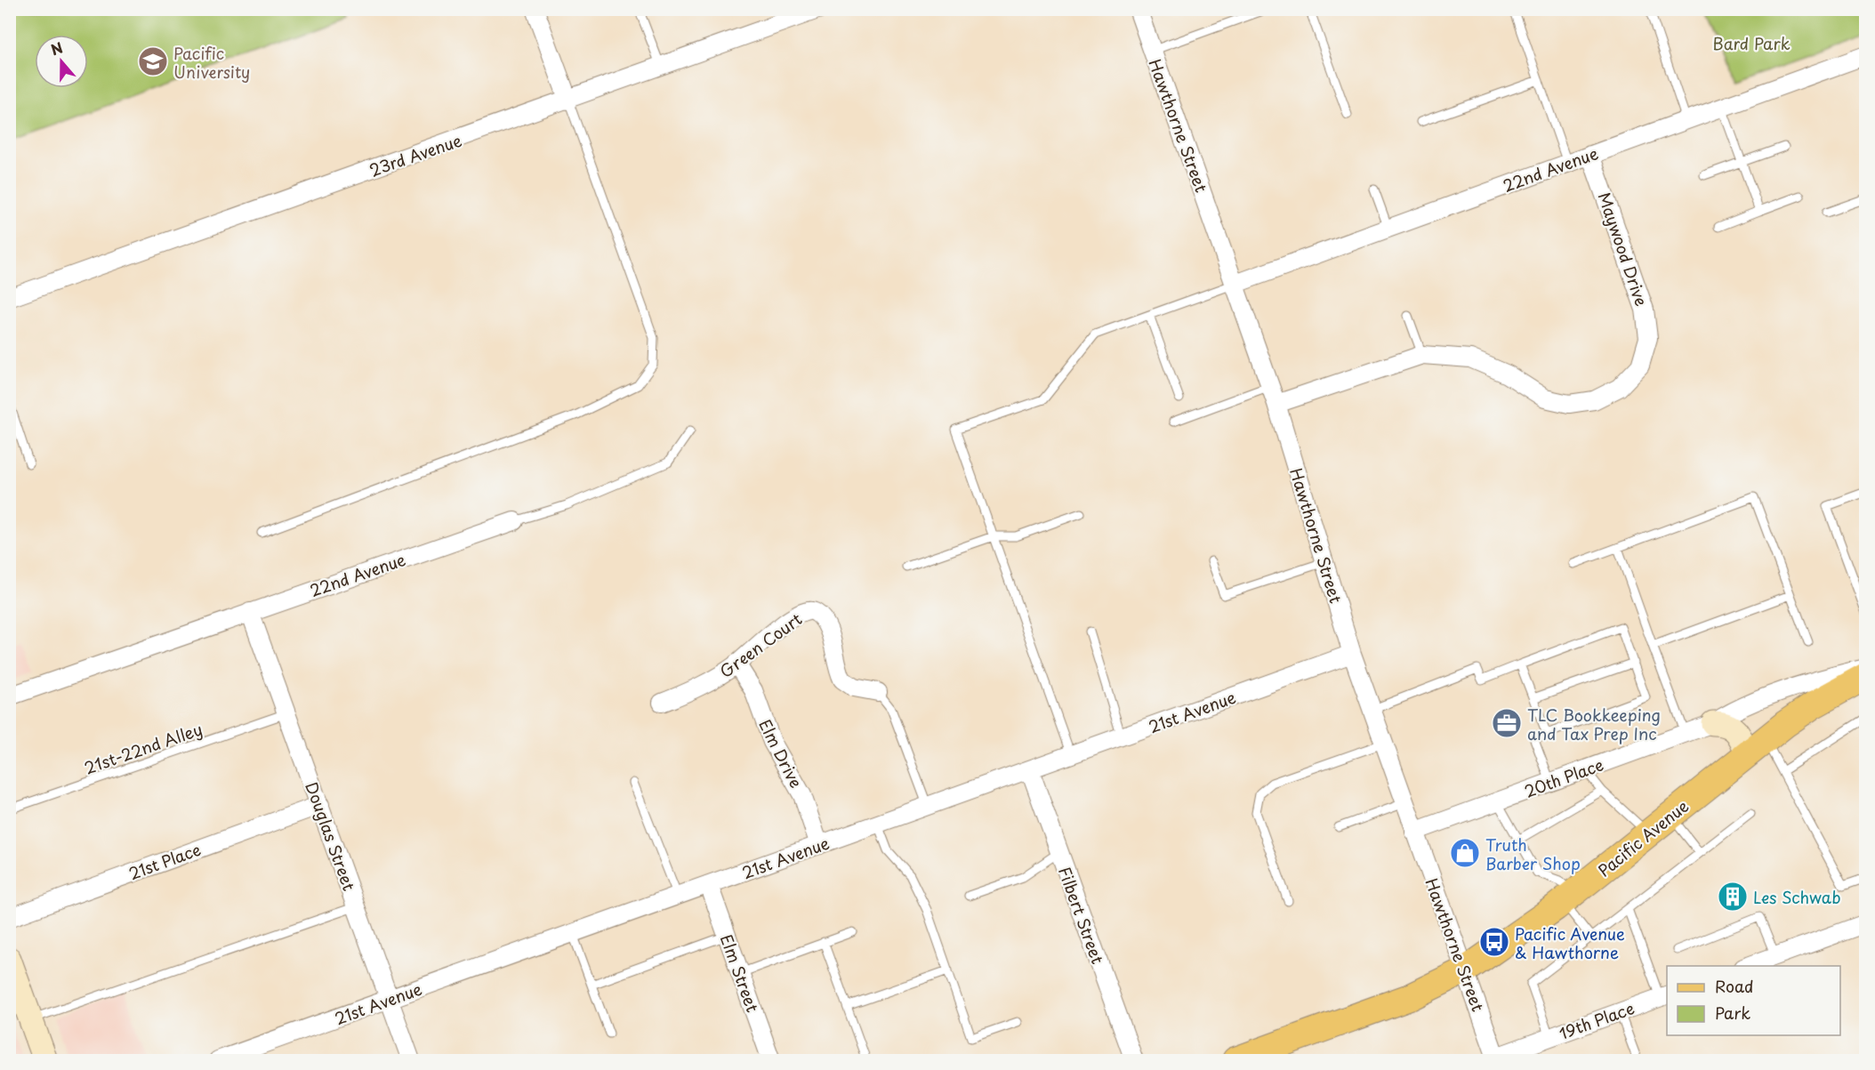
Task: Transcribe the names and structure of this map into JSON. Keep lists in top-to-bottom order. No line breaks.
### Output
{"streets":{"main road":["Pacific Avenue"],"street":["Hawthorne Street","23rd Avenue","22nd Avenue","Maywood Drive","Green Court","21st Avenue","Elm Drive","20th Place","Douglas Street","21st Place","Filbert Street","Elm Street","19th Place"],"lane":["21st-22nd Alley"]},"crossings":[["Hawthorne Street","22nd Avenue"],["Hawthorne Street","Maywood Drive"],["Hawthorne Street","21st Avenue"],["Hawthorne Street","20th Place"],["Hawthorne Street","Pacific Avenue"],["Hawthorne Street","19th Place"],["22nd Avenue","Maywood Drive"],["22nd Avenue","Douglas Street"],["Green Court","Elm Drive"],["21st Avenue","Elm Drive"],["21st Avenue","Douglas Street"],["21st Avenue","Filbert Street"],["21st Avenue","Elm Street"],["21st-22nd Alley","Douglas Street"],["Douglas Street","21st Place"]],"parks":["Bard Park"],"places":{"school or university":["Pacific University"],"office":["TLC Bookkeeping and Tax Prep Inc"],"shop":["Truth Barber Shop"],"building":["Les Schwab"],"bus stop":["Pacific Avenue & Hawthorne"]},"legend":["Road","Park"],"north":"top"}
